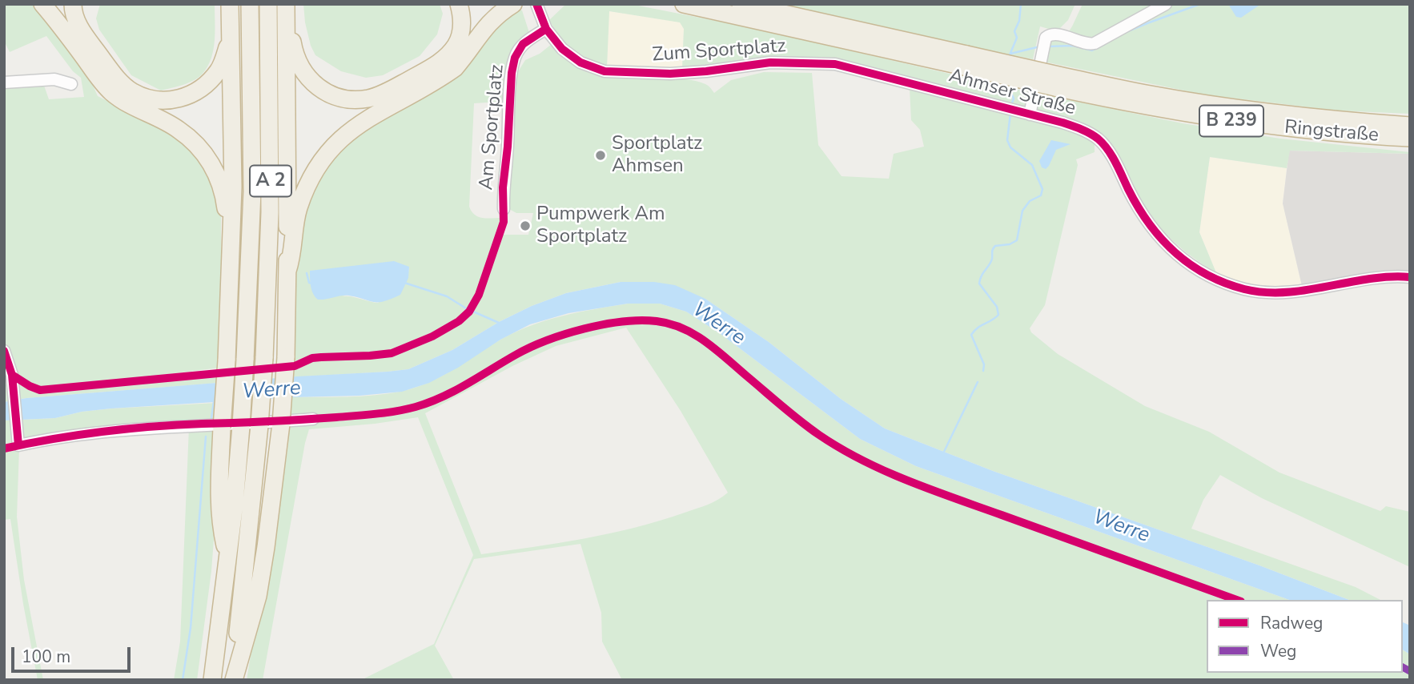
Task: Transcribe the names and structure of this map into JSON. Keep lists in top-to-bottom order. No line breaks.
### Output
{"streets":{"highway":["B 239","Ringstraße","A 2"],"street":["Zum Sportplatz","Ahmser Straße","Am Sportplatz"]},"crossings":[["Zum Sportplatz","Ahmser Straße"],["Zum Sportplatz","Am Sportplatz"],["B 239","Ringstraße"]],"water":["Werre"],"places":["Sportplatz Ahmsen","Pumpwerk Am Sportplatz"],"legend":["Radweg","Weg"],"scale_bar":"100 m"}
